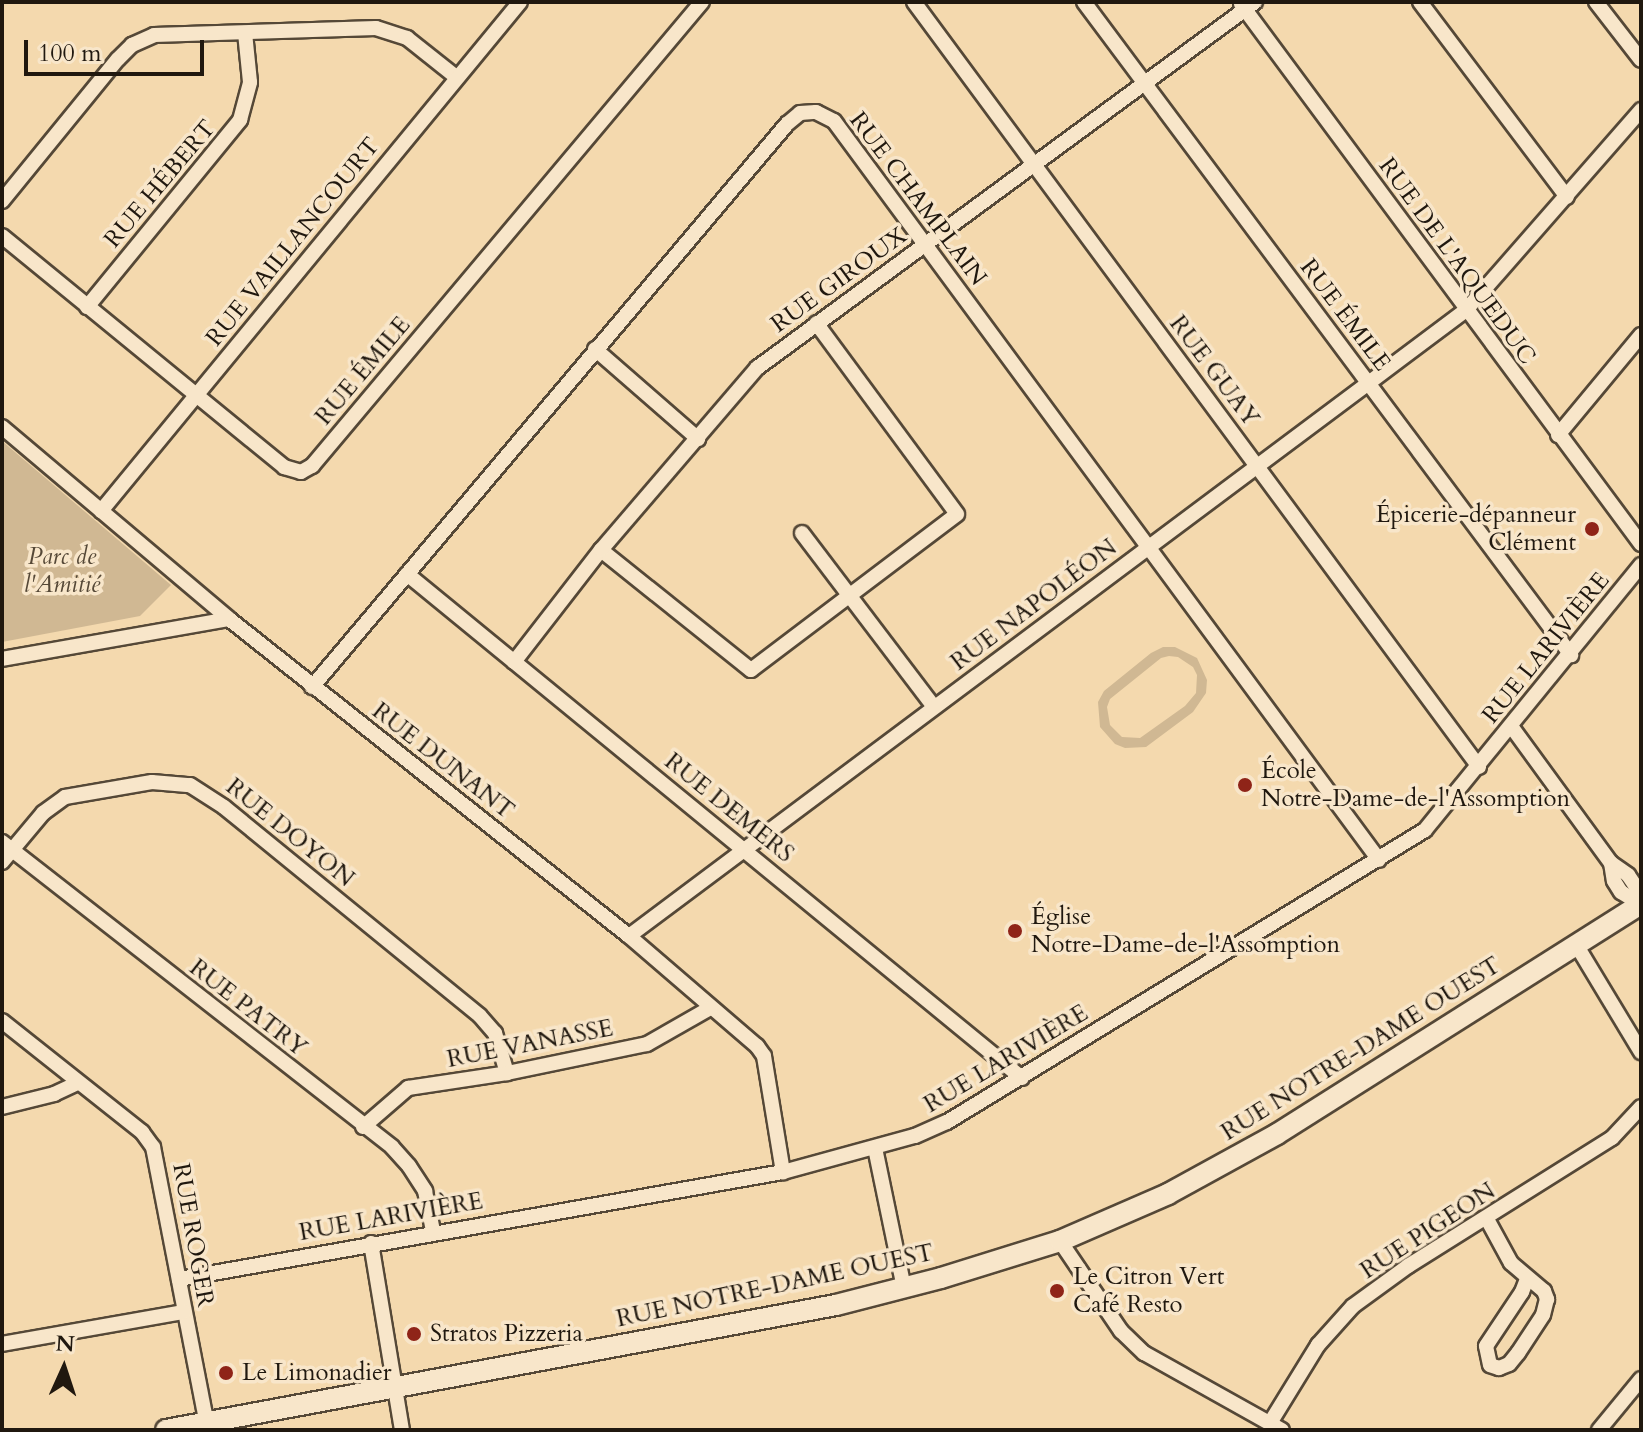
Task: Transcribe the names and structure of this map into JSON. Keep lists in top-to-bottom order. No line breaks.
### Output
{"streets":{"street":["RUE HÉBERT","RUE CHAMPLAIN","RUE VAILLANCOURT","RUE DE L'AQUEDUC","RUE GIROUX","RUE ÉMILE","RUE GUAY","RUE NAPOLÉON","RUE LARIVIÈRE","RUE DUNANT","RUE DEMERS","RUE DOYON","RUE PATRY","RUE VANASSE","RUE NOTRE-DAME OUEST","RUE PIGEON","RUE ROGER"]},"crossings":[["RUE HÉBERT","RUE ÉMILE"],["RUE CHAMPLAIN","RUE GIROUX"],["RUE CHAMPLAIN","RUE NAPOLÉON"],["RUE CHAMPLAIN","RUE LARIVIÈRE"],["RUE CHAMPLAIN","RUE DUNANT"],["RUE CHAMPLAIN","RUE DEMERS"],["RUE VAILLANCOURT","RUE ÉMILE"],["RUE VAILLANCOURT","RUE DUNANT"],["RUE DE L'AQUEDUC","RUE GIROUX"],["RUE DE L'AQUEDUC","RUE NAPOLÉON"],["RUE GIROUX","RUE ÉMILE"],["RUE GIROUX","RUE GUAY"],["RUE GIROUX","RUE DEMERS"],["RUE ÉMILE","RUE NAPOLÉON"],["RUE ÉMILE","RUE LARIVIÈRE"],["RUE GUAY","RUE NAPOLÉON"],["RUE GUAY","RUE LARIVIÈRE"],["RUE NAPOLÉON","RUE DUNANT"],["RUE NAPOLÉON","RUE DEMERS"],["RUE LARIVIÈRE","RUE DUNANT"],["RUE LARIVIÈRE","RUE DEMERS"],["RUE LARIVIÈRE","RUE PATRY"],["RUE LARIVIÈRE","RUE ROGER"],["RUE DUNANT","RUE VANASSE"],["RUE DOYON","RUE PATRY"],["RUE DOYON","RUE VANASSE"],["RUE PATRY","RUE VANASSE"],["RUE NOTRE-DAME OUEST","RUE ROGER"]],"parks":["Parc de l'Amitié"],"places":["Épicerie-dépanneur Clément","École Notre-Dame-de-l'Assomption","Église Notre-Dame-de-l'Assomption","Le Citron Vert Café Resto","Stratos Pizzeria","Le Limonadier"],"scale_bar":"100 m","north":"top"}
